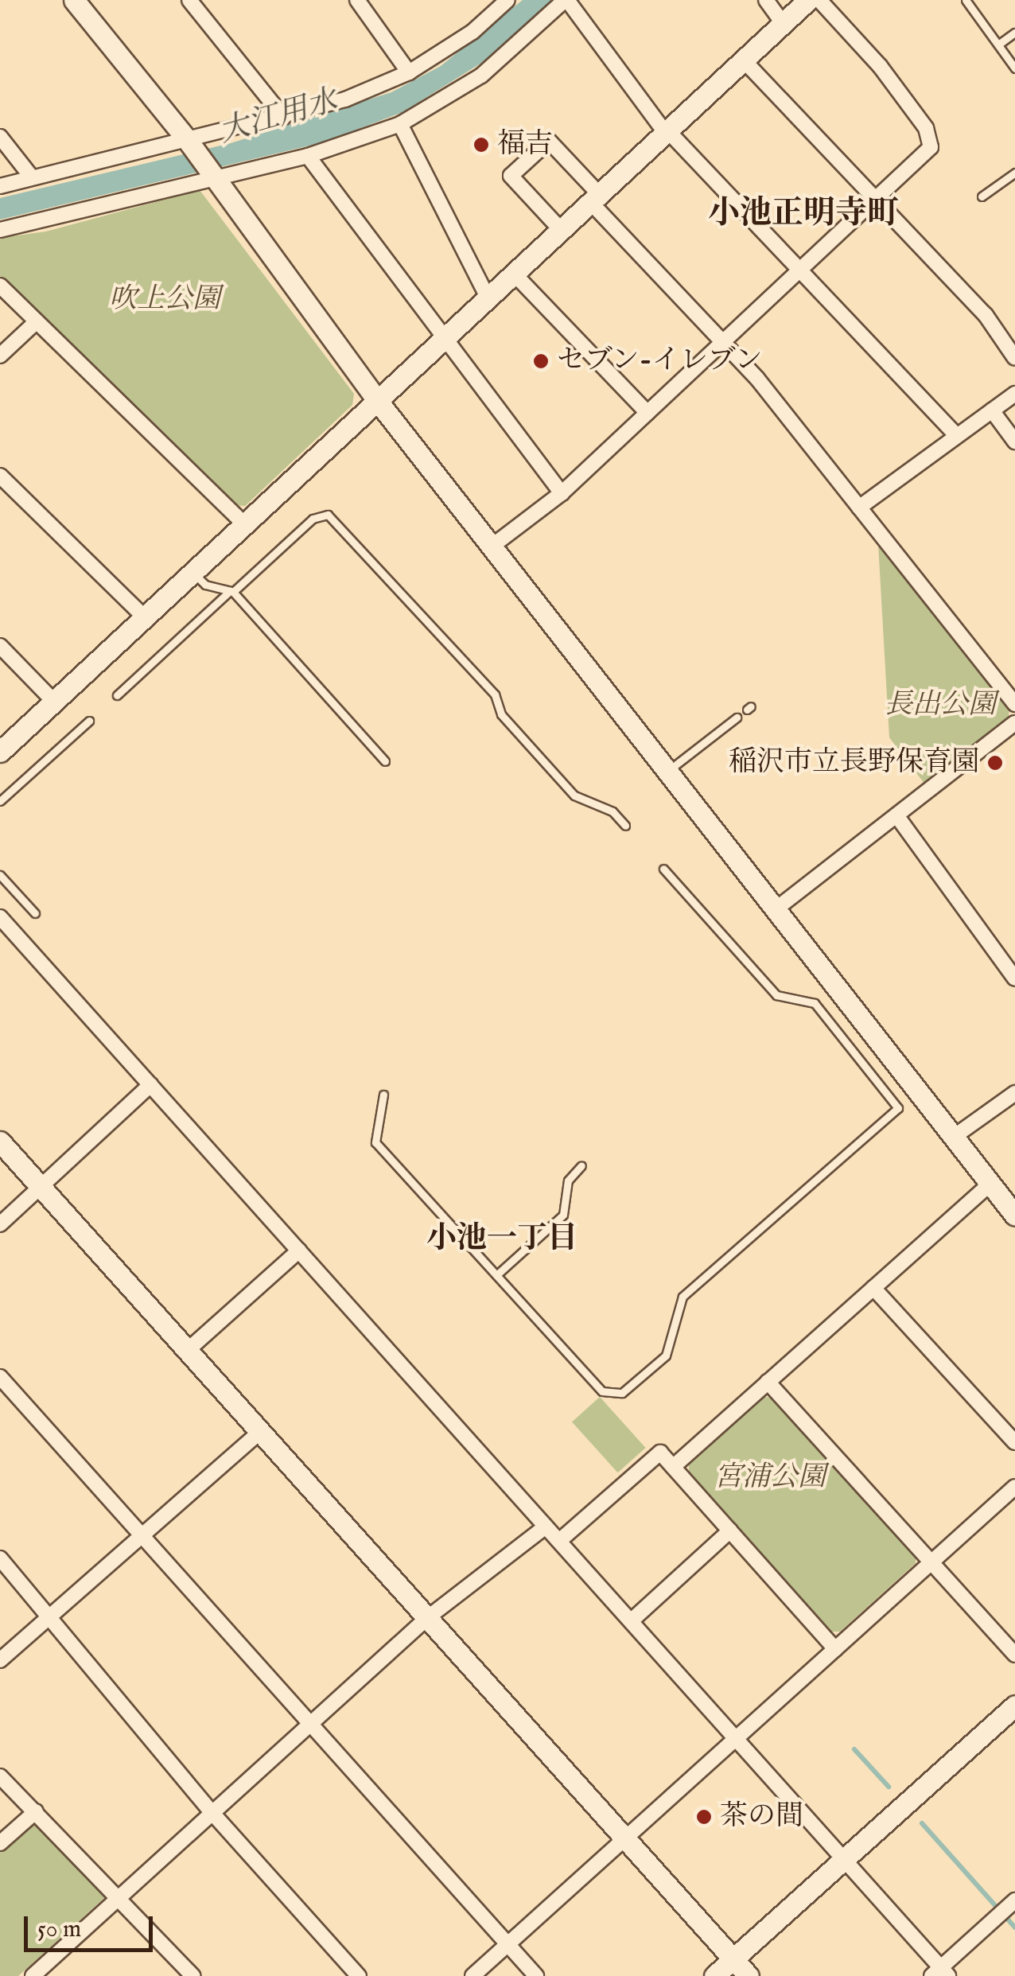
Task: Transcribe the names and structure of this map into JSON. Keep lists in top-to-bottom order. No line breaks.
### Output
{"districts":["小池正明寺町","小池一丁目"],"water":["大江用水"],"parks":["吹上公園","長出公園","宮浦公園"],"places":["福吉","セブン-イレブン","稲沢市立長野保育園","茶の間"],"scale_bar":"50 m"}
